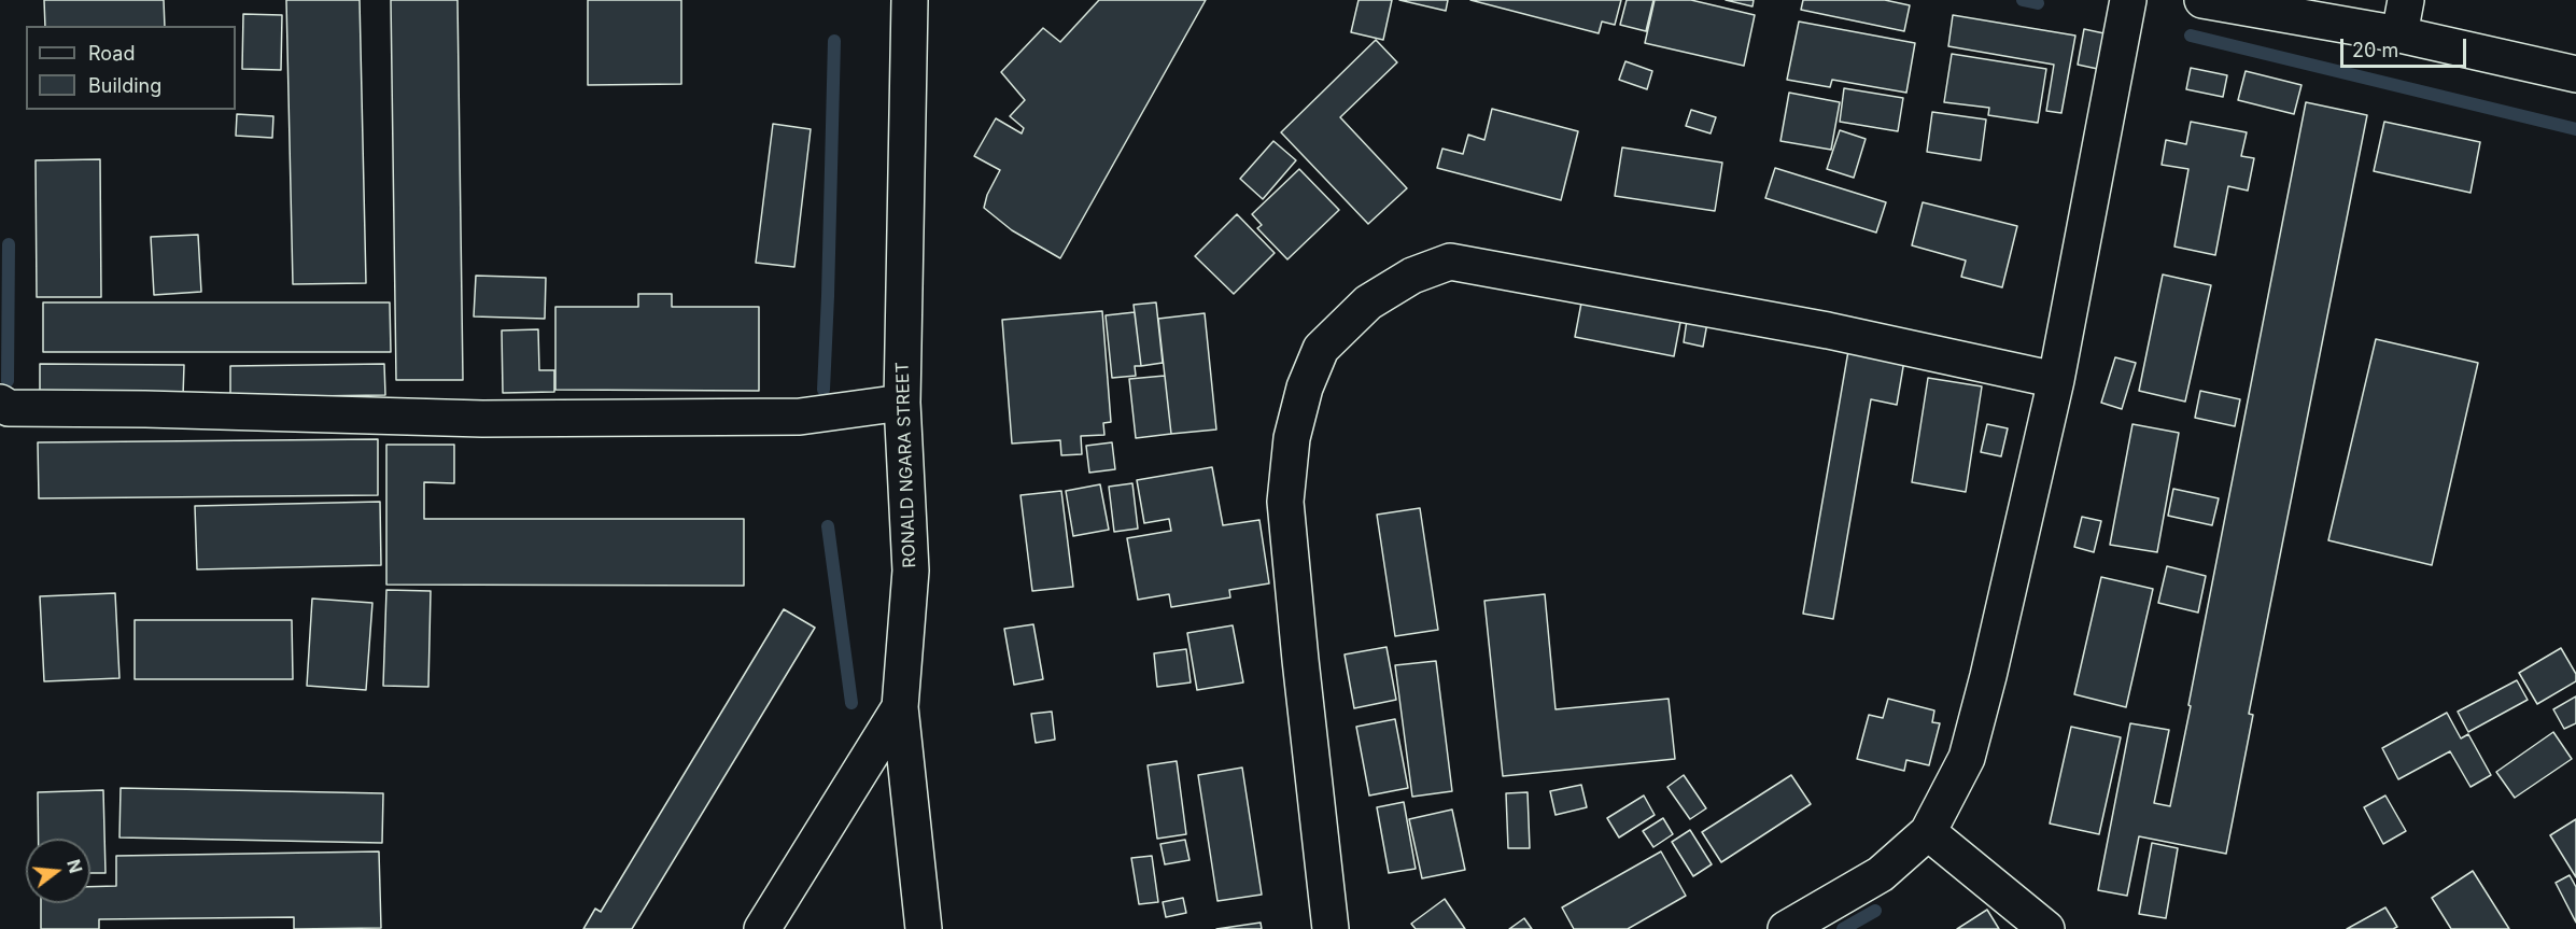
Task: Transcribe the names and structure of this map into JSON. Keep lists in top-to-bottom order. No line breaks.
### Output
{"streets":{"street":["RONALD NGARA STREET"]},"legend":["Road","Building"],"scale_bar":"20 m","north":"right"}
